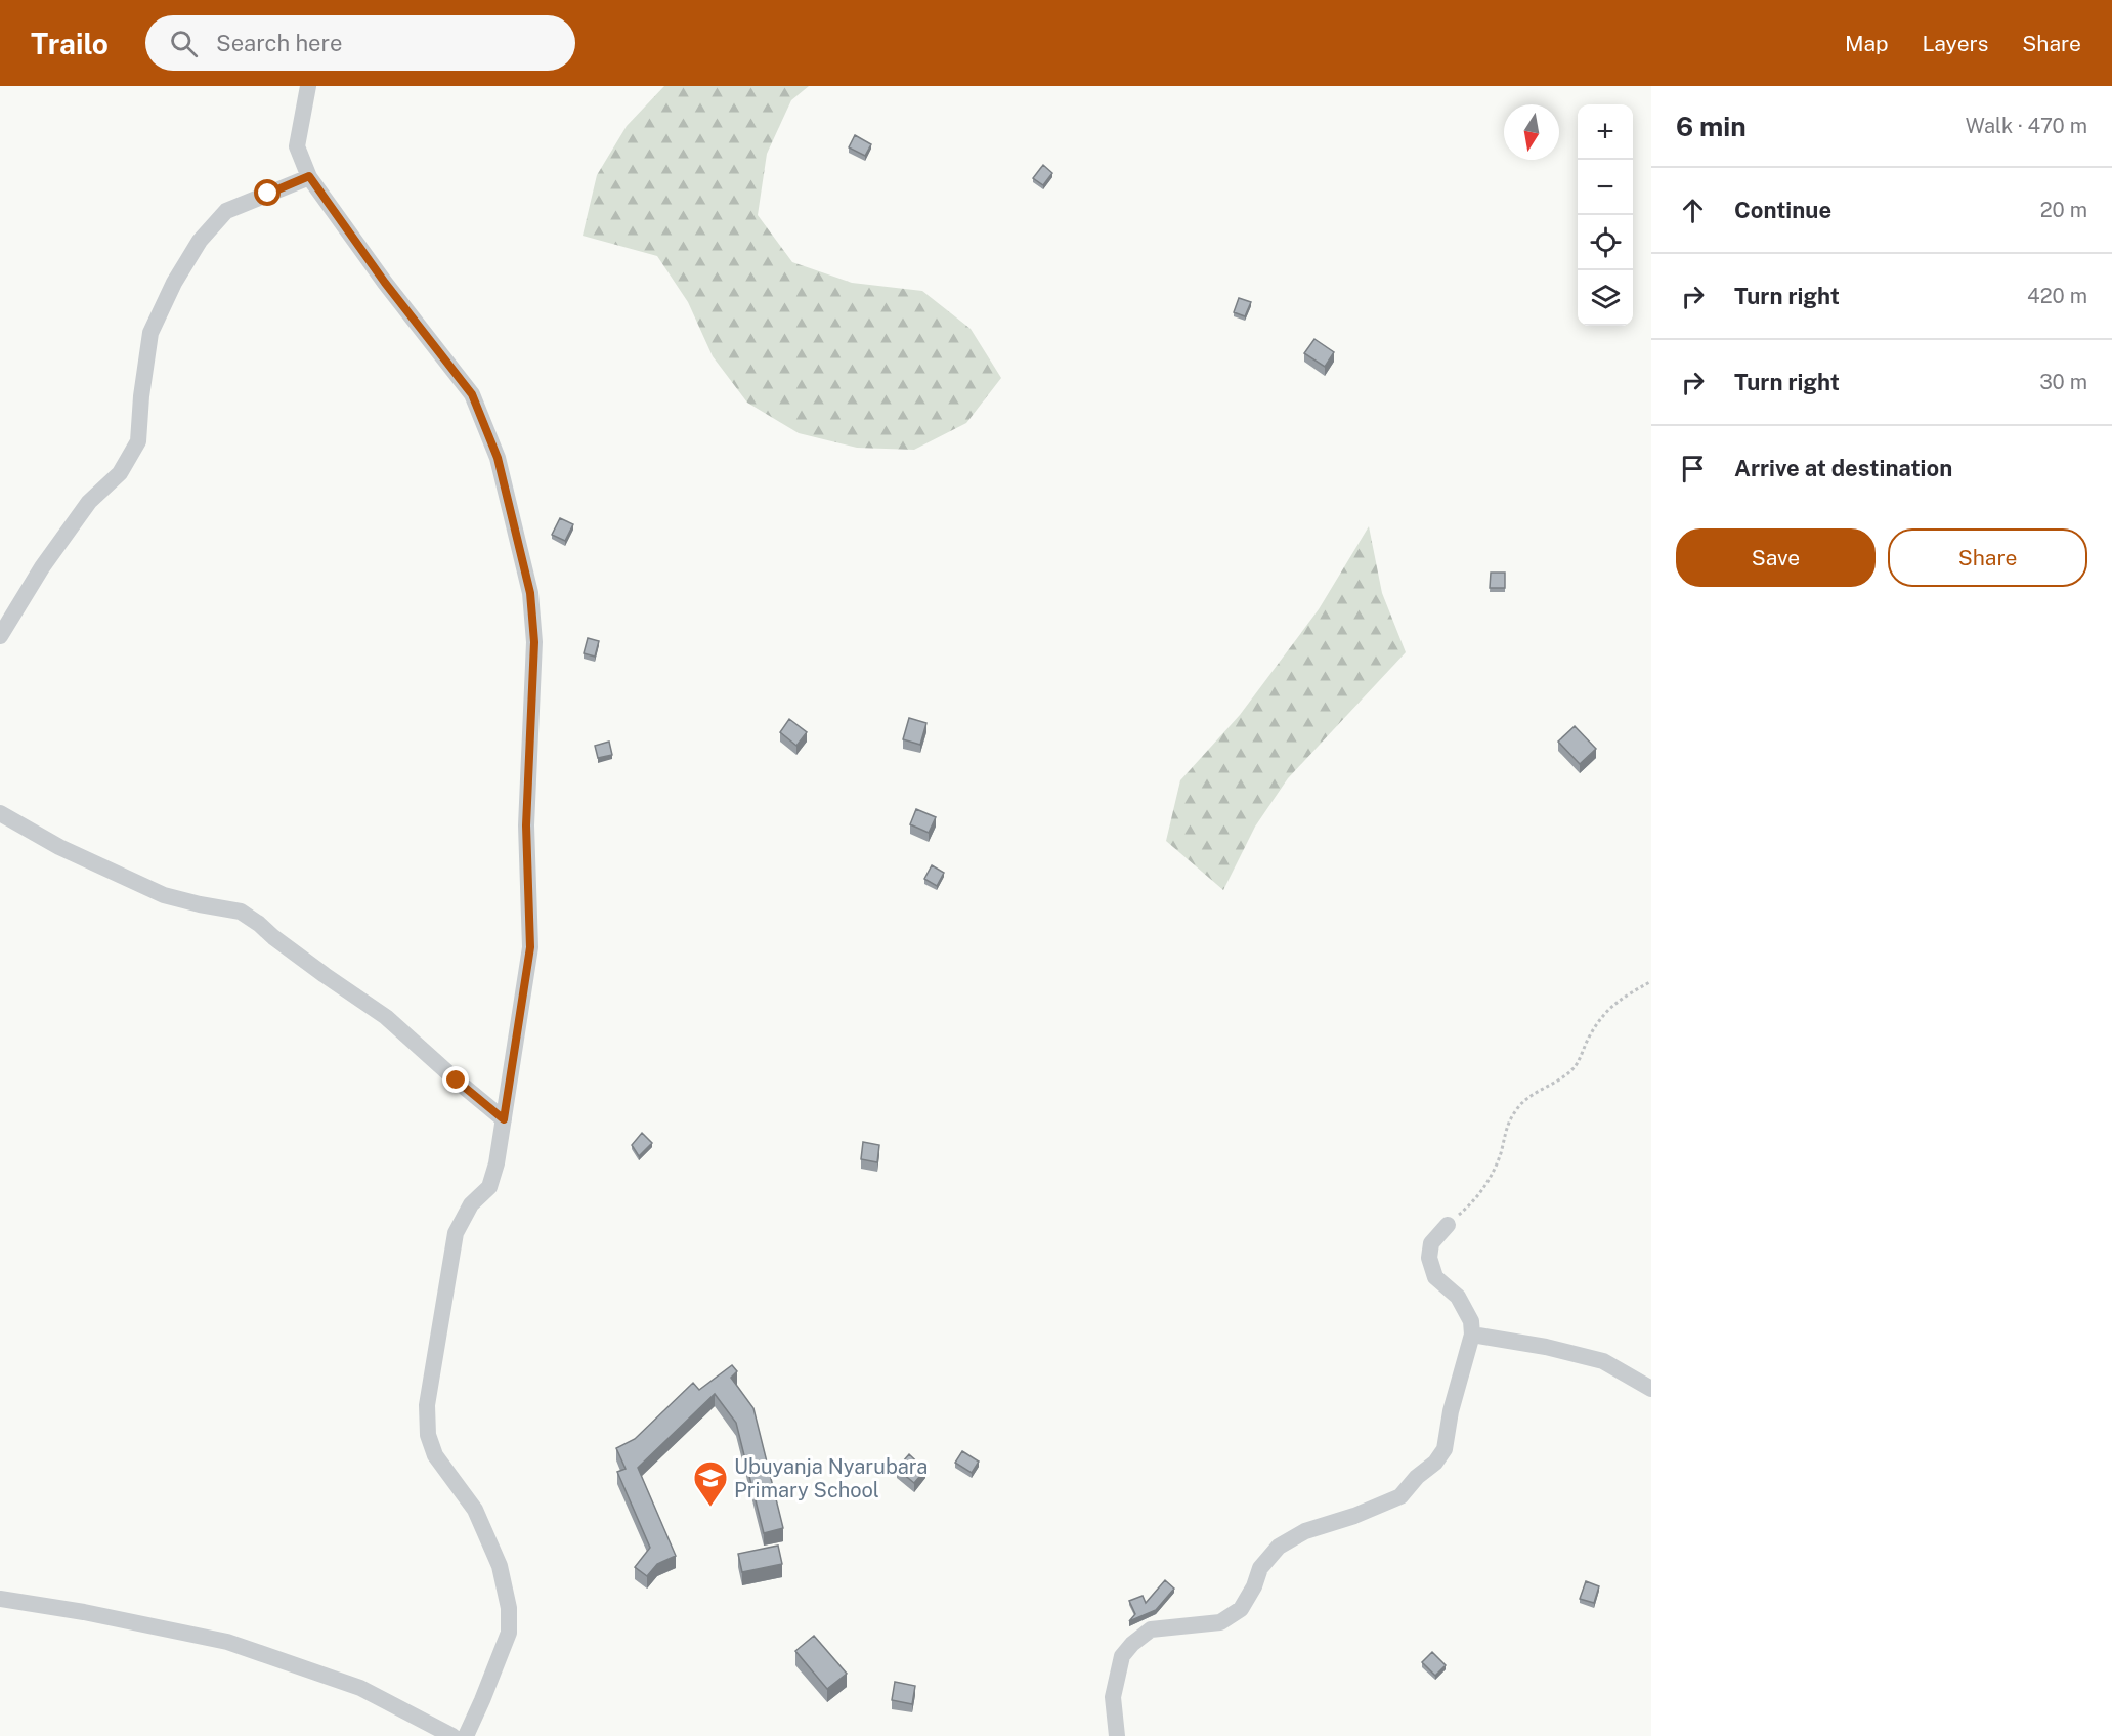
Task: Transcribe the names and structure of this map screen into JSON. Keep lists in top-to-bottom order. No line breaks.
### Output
{"places":{"school or university":["Ubuyanja Nyarubara Primary School"]},"north":"bottom","page":{"header":"Trailo","search":"Search here","nav":["Map","Layers","Share"],"heading":["6 min","Walk · 470 m"],"map_buttons":["+","−"],"list":[["Continue","20 m"],["Turn right","420 m"],["Turn right","30 m"],"Arrive at destination"],"buttons":["Save","Share"]}}
